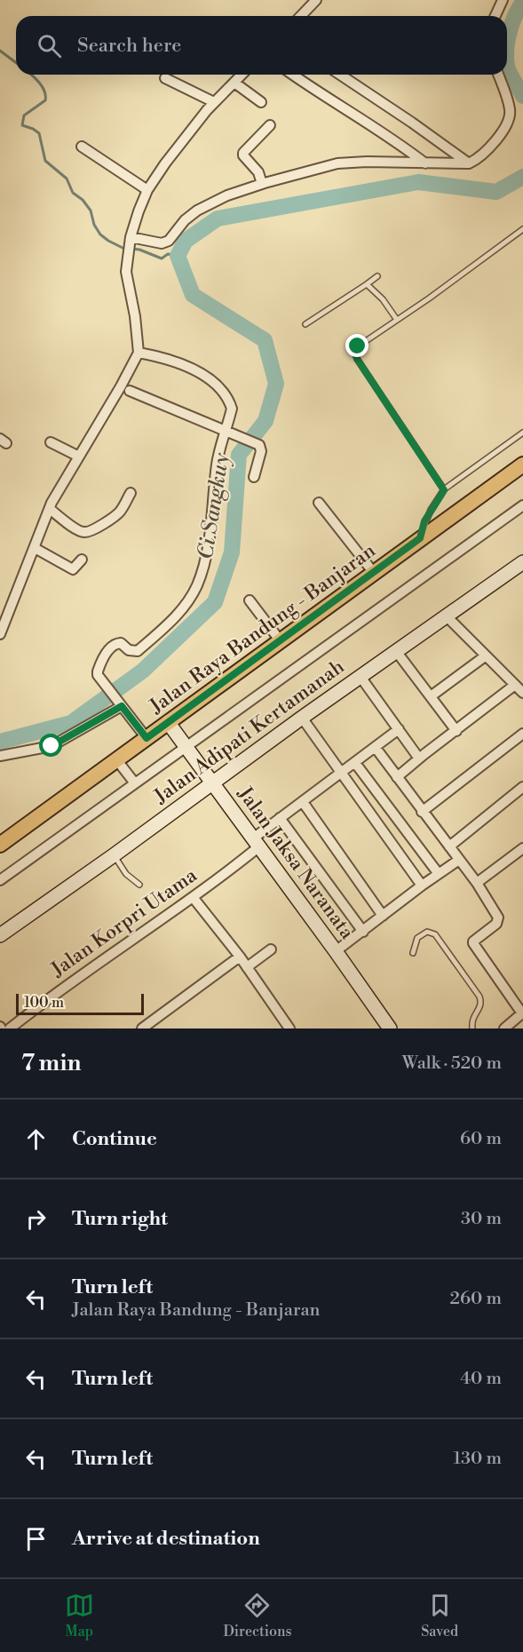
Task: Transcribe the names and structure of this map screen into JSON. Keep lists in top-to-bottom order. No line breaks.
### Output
{"streets":{"main road":["Jalan Raya Bandung - Banjaran","Jalan Adipati Kertamanah","Jalan Jaksa Naranata"],"street":["Jalan Korpri Utama"]},"crossings":[["Jalan Raya Bandung - Banjaran","Jalan Jaksa Naranata"],["Jalan Adipati Kertamanah","Jalan Jaksa Naranata"],["Jalan Jaksa Naranata","Jalan Korpri Utama"]],"water":["Ci Sangkuy"],"scale_bar":"100 m","page":{"search":"Search here","scale":"100 m","heading":["7 min","Walk · 520 m"],"list":[["Continue","60 m"],["Turn right","30 m"],["Turn left","Jalan Raya Bandung - Banjaran","260 m"],["Turn left","40 m"],["Turn left","130 m"],"Arrive at destination"],"nav":["Map","Directions","Saved"]}}
